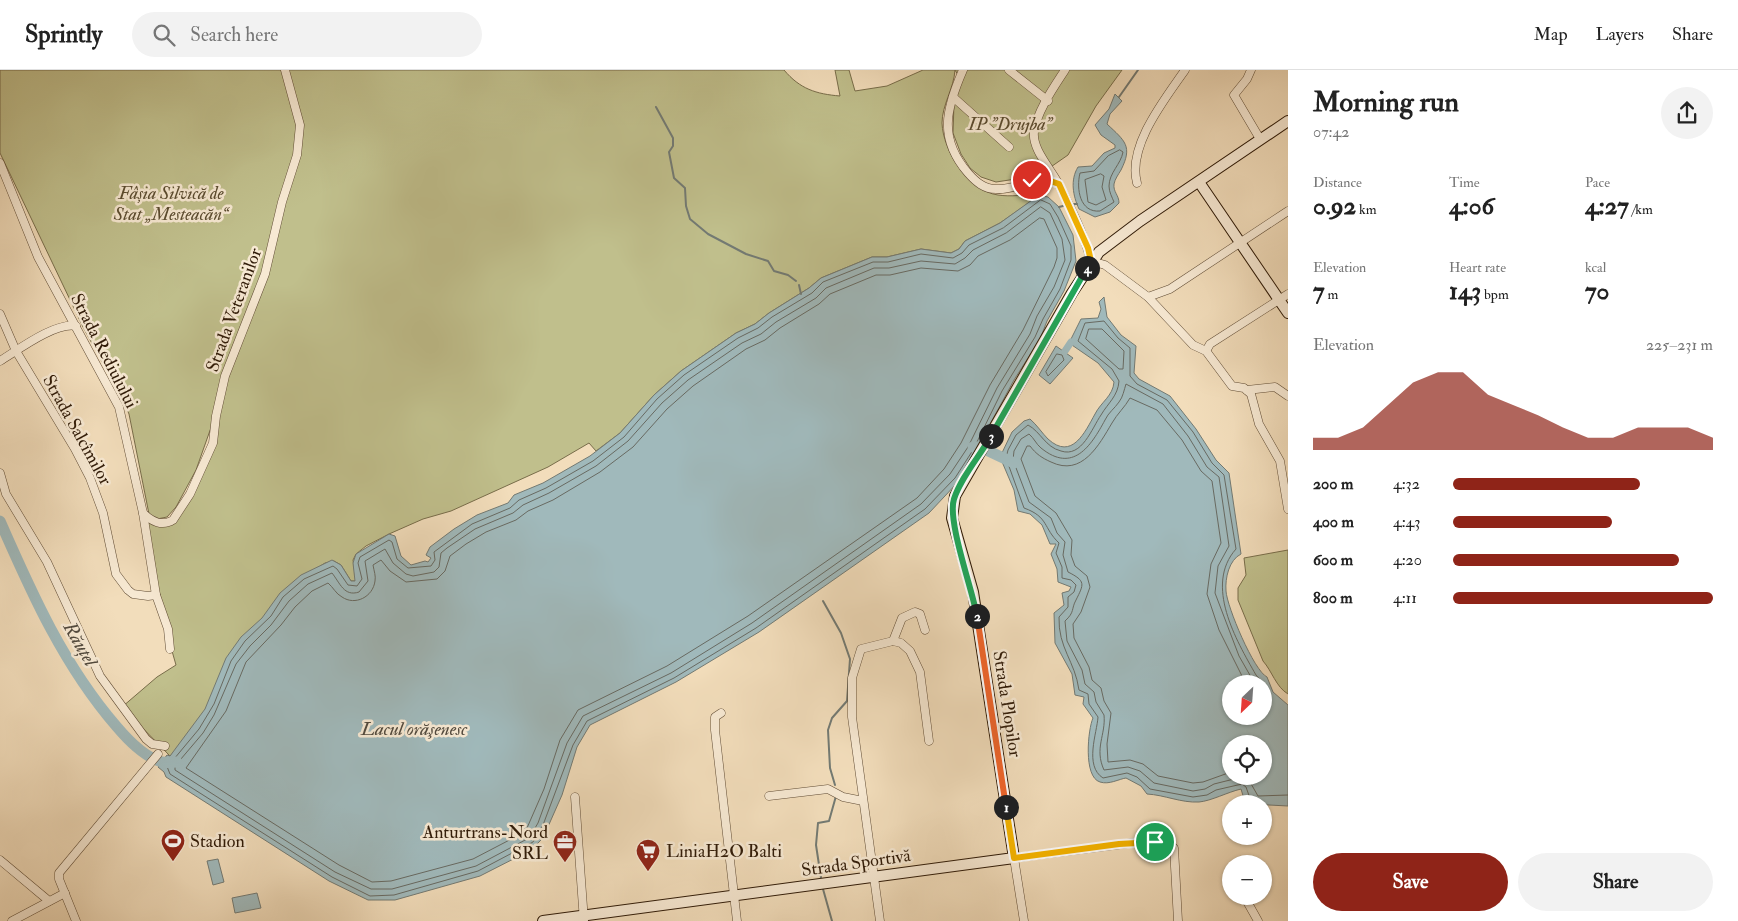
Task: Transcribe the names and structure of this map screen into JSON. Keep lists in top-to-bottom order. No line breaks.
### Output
{"streets":{"street":["Strada Veteranilor","Strada Rediulului","Strada Salcîmilor","Strada Plopilor","Strada Sportivă"]},"crossings":[["Strada Veteranilor","Strada Rediulului"],["Strada Rediulului","Strada Salcîmilor"],["Strada Plopilor","Strada Sportivă"]],"water":["Răuțel","Lacul orăşenesc"],"parks":["IP \"Drujba\"","Fâșia Silvică de Stat „Mesteacăn“"],"places":{"sports":["Stadion"],"office":["Anturtrans-Nord SRL"],"supermarket":["LiniaH2O Balti"]},"north":"bottom left","page":{"header":"Sprintly","search":"Search here","nav":["Map","Layers","Share"],"heading":["Morning run","07:42"],"stats":[["Distance","0.92 km"],["Time","4:06"],["Pace","4:27 /km"],["Elevation","7 m"],["Heart rate","143 bpm"],["kcal","70"]],"pins":["4","3","2","1"],"chart":["Elevation","225–231 m"],"list":[{"name":"200 m","note":"4:32"},{"name":"400 m","note":"4:43"},{"name":"600 m","note":"4:20"},{"name":"800 m","note":"4:11"}],"map_buttons":["+","−"],"buttons":["Save","Share"]}}
